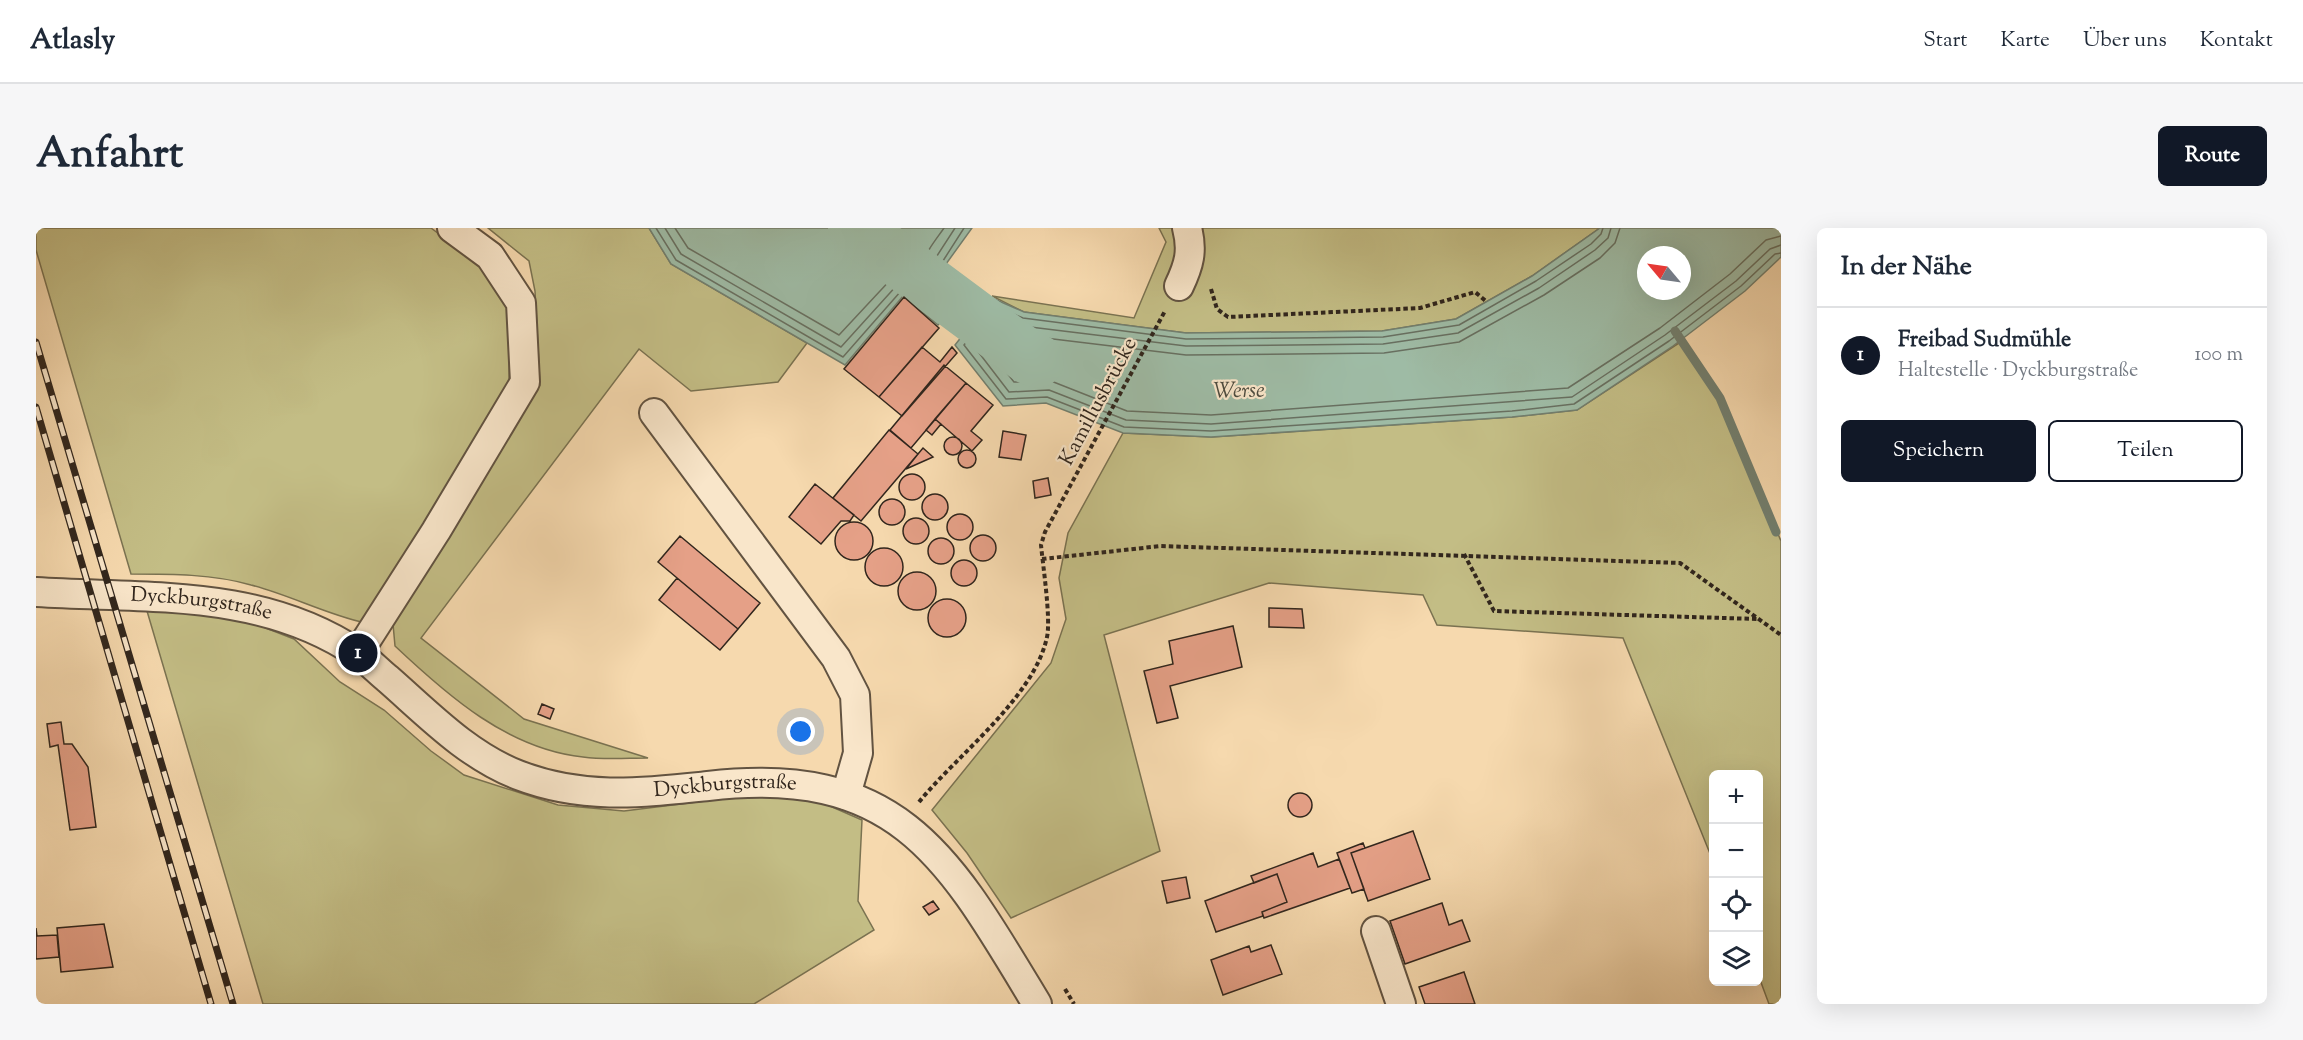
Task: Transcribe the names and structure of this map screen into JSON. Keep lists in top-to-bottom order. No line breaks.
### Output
{"streets":{"street":["Dyckburgstraße"],"path":["Kamillusbrücke"]},"water":["Werse"],"north":"top left","page":{"header":"Atlasly","nav":["Start","Karte","Über uns","Kontakt"],"title":"Anfahrt","buttons":["Route",["Speichern","Teilen"]],"heading":"In der Nähe","list":[{"mark":"1","name":"Freibad Sudmühle","note":"Haltestelle · Dyckburgstraße","value":"100 m"}],"pins":"1","map_buttons":["+","−"]}}
